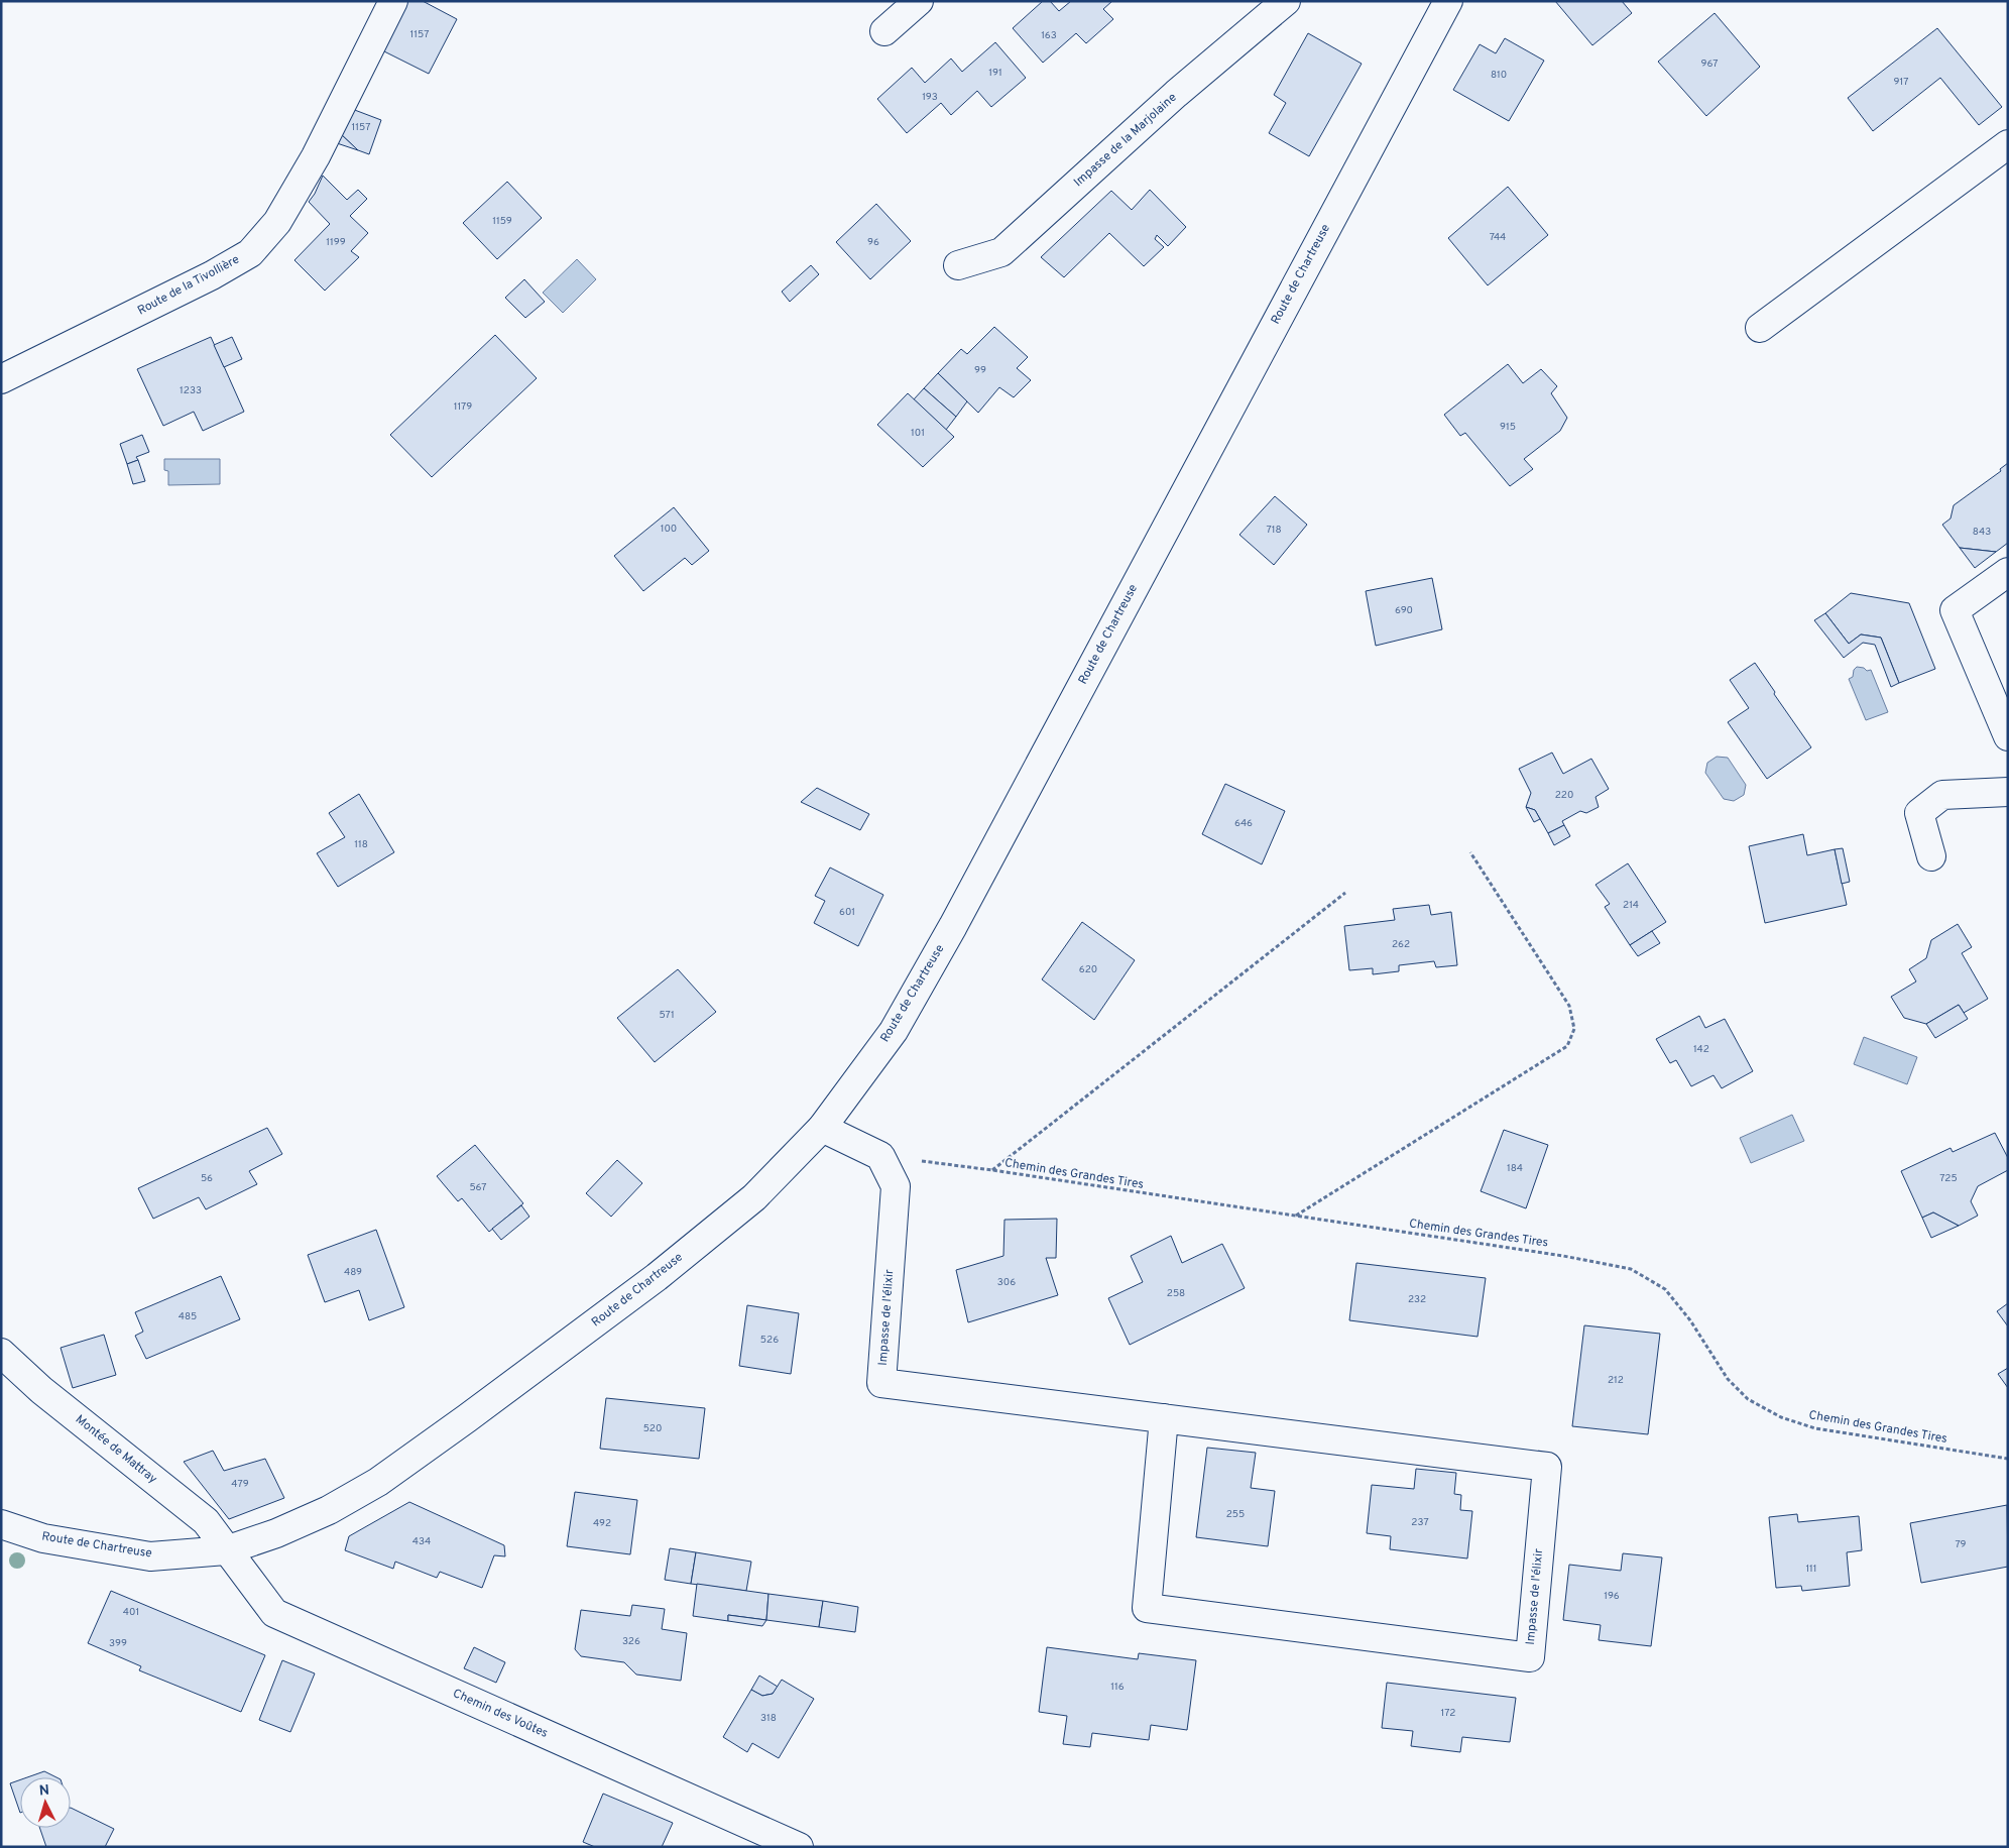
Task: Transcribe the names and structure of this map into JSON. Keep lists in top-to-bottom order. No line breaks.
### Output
{"streets":{"street":["Impasse de la Marjolaine","Route de Chartreuse","Route de la Tivollière","Impasse de l'élixir","Montée de Mattray","Chemin des Voûtes"],"path":["Chemin des Grandes Tires"]},"crossings":[["Route de Chartreuse","Montée de Mattray"],["Route de Chartreuse","Chemin des Voûtes"],["Chemin des Grandes Tires","Impasse de l'élixir"],["Montée de Mattray","Chemin des Voûtes"]],"house_numbers":["1157","163","967","191","810","917","193","1157","1159","744","1199","96","99","1233","1179","915","101","100","718","843","690","220","646","118","214","601","262","620","571","142","184","56","725","567","489","306","258","232","485","526","212","520","479","255","237","492","434","79","111","196","401","326","399","116","172","318"],"north":"top"}
